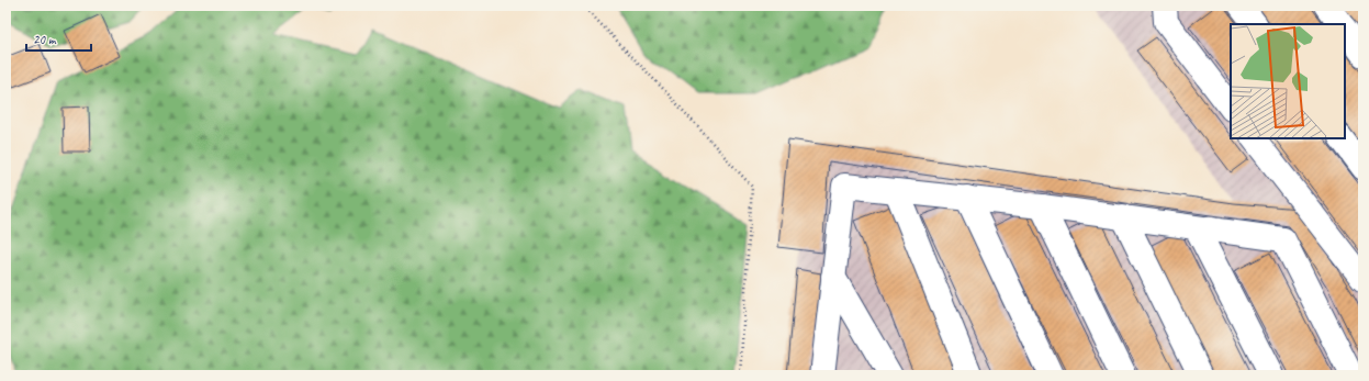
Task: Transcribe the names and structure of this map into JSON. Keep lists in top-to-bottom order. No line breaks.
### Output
{"scale_bar":"20 m"}
